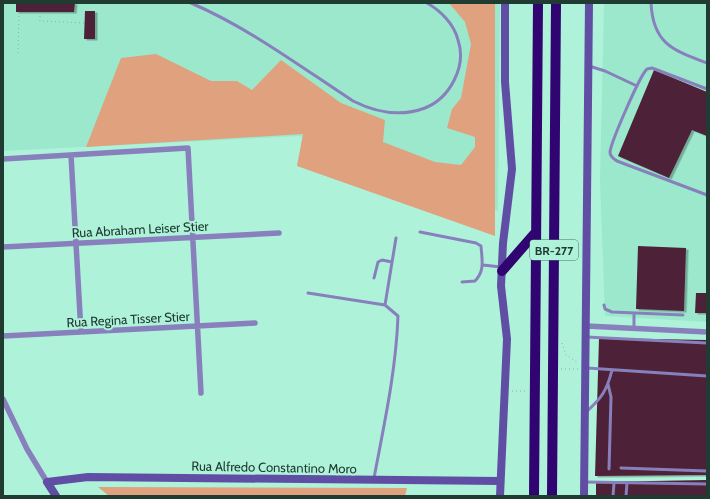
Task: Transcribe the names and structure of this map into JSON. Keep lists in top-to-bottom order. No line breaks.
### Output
{"streets":{"highway":["BR-277"],"street":["Rua Abraham Leiser Stier","Rua Regina Tisser Stier","Rua Alfredo Constantino Moro"]}}
